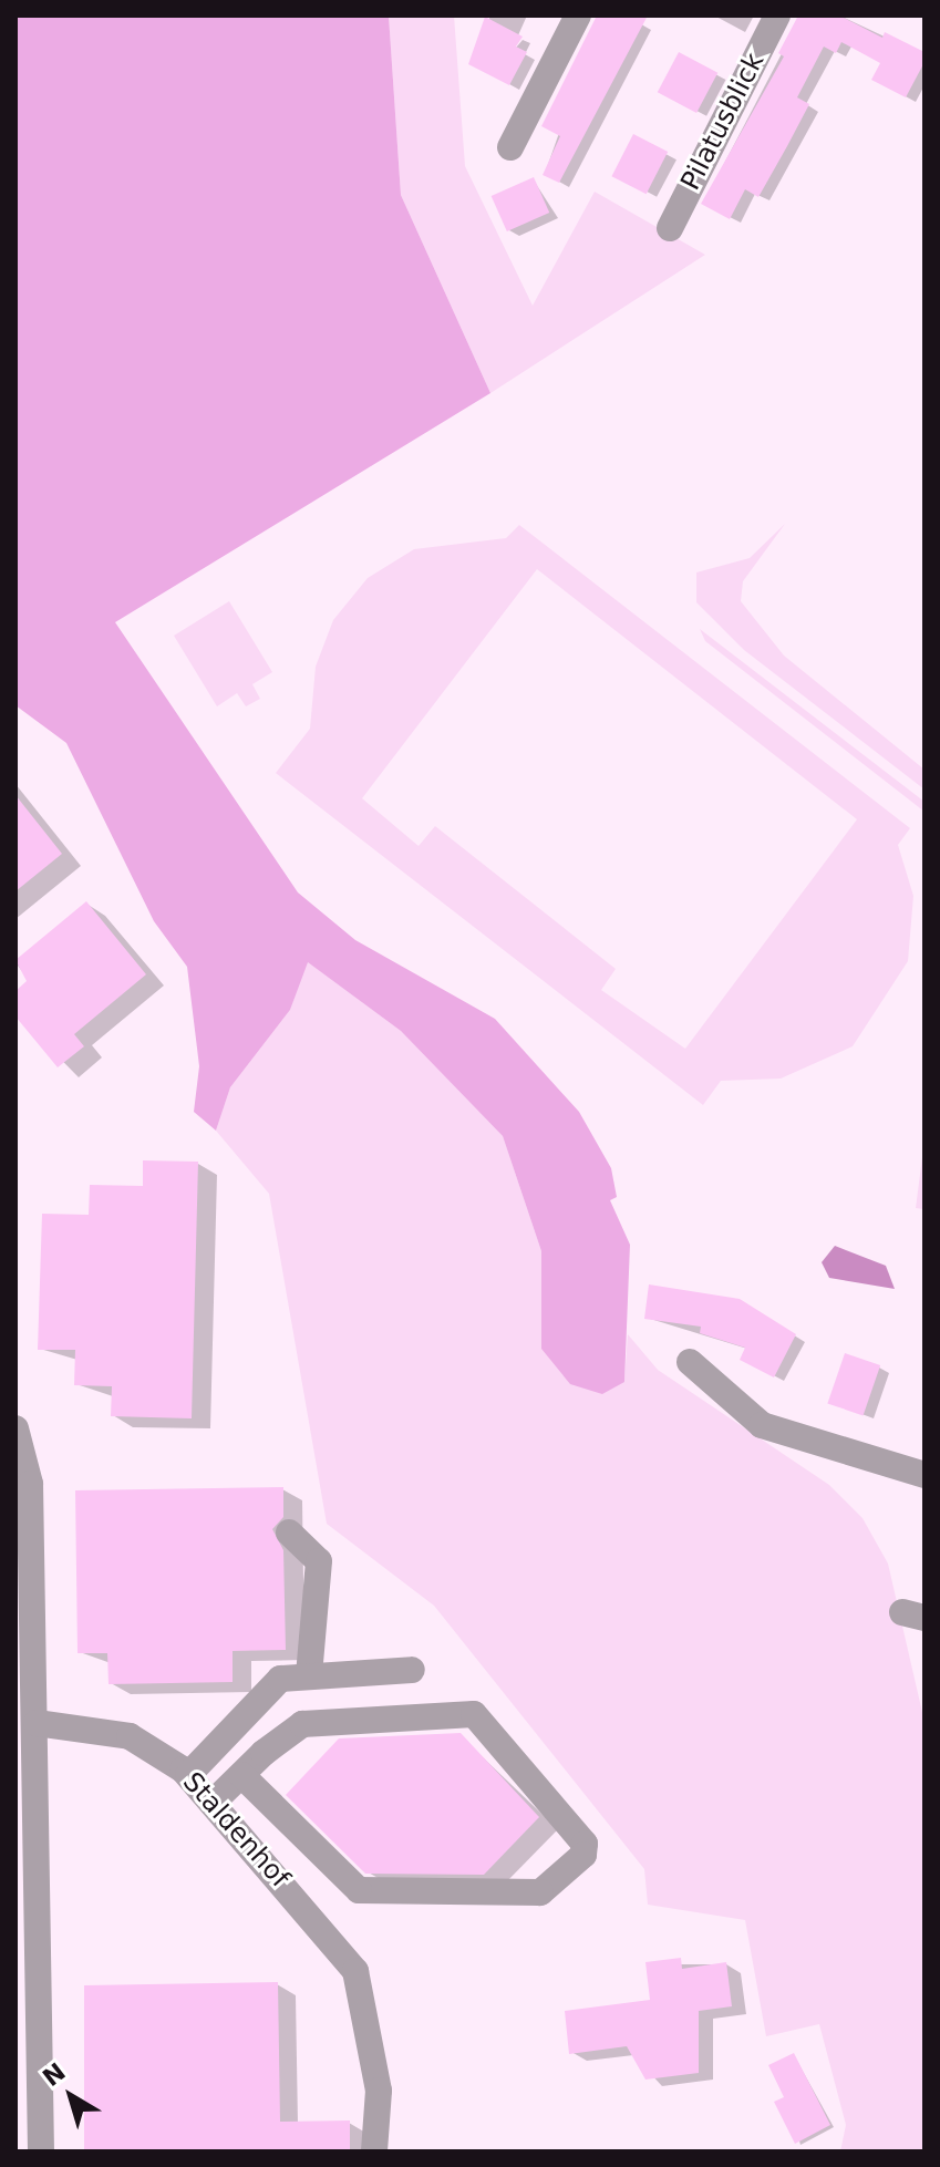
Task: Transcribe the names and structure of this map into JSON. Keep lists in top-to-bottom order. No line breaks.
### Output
{"streets":{"street":["Pilatusblick","Staldenhof"]},"north":"top left"}
